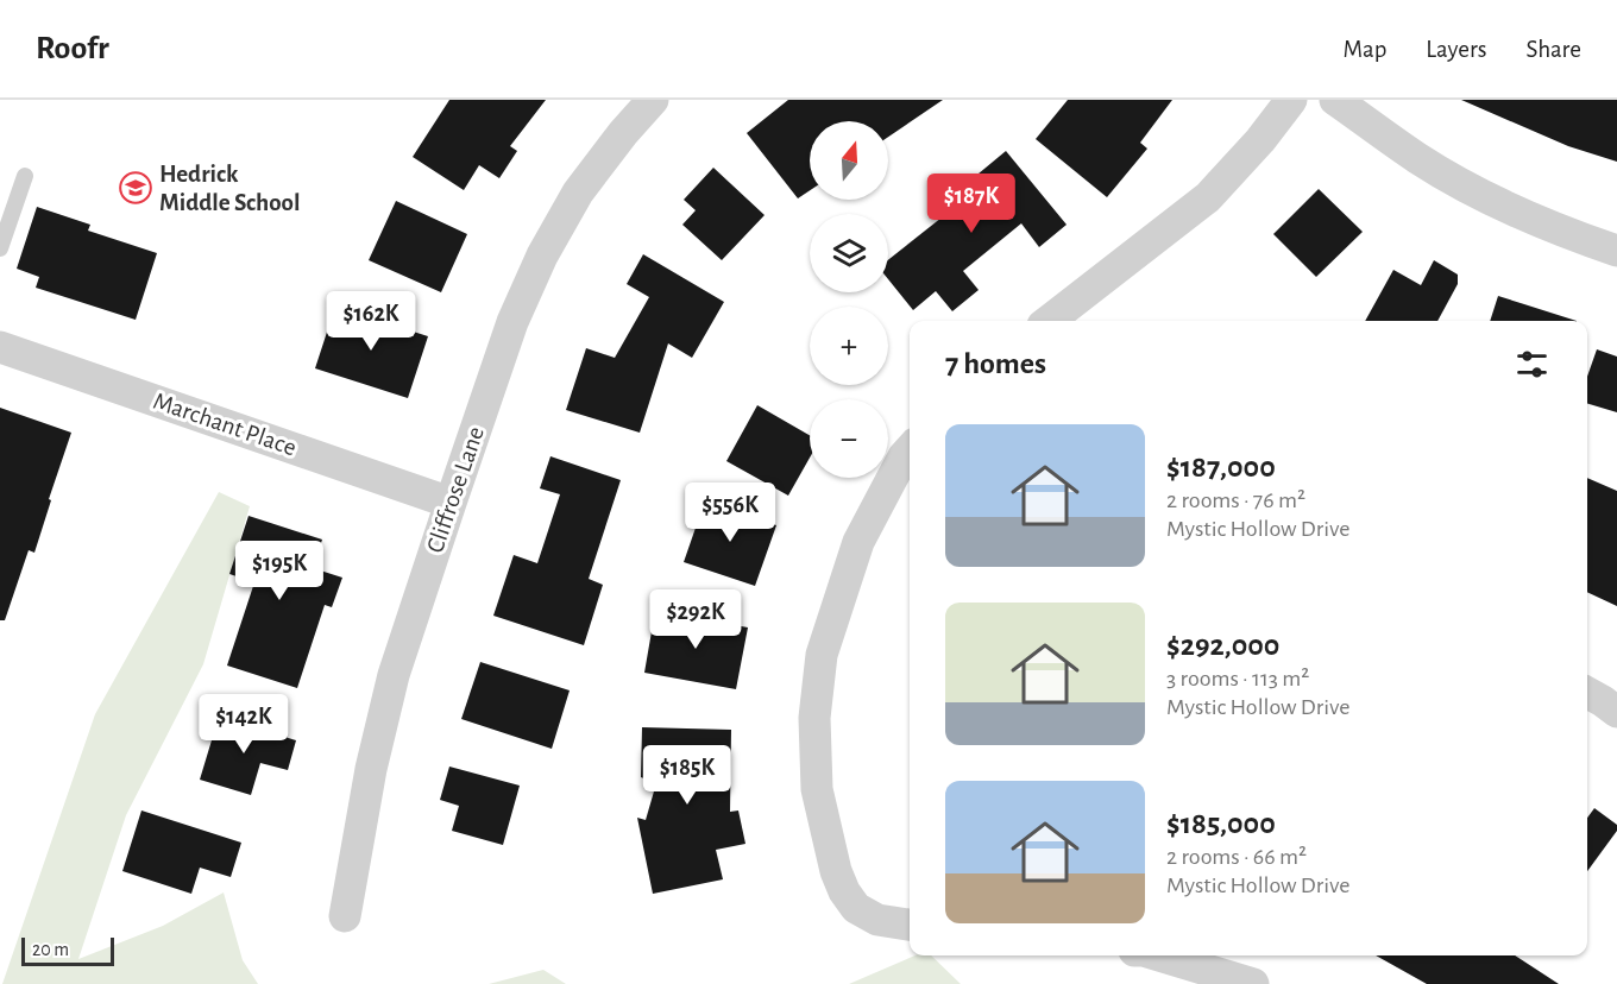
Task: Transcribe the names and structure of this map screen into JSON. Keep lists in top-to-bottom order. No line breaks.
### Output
{"streets":{"street":["Marchant Place","Cliffrose Lane"]},"crossings":[["Marchant Place","Cliffrose Lane"]],"places":{"school or university":["Hedrick Middle School"]},"scale_bar":"20 m","north":"top","page":{"header":"Roofr","nav":["Map","Layers","Share"],"map_buttons":["+","−"],"price":["$187K","$162K","$556K","$195K","$292K","$142K","$185K"],"heading":"7 homes","list":[{"name":"$187,000","note":"2 rooms · 76 m² · Mystic Hollow Drive"},{"name":"$292,000","note":"3 rooms · 113 m² · Mystic Hollow Drive"},{"name":"$185,000","note":"2 rooms · 66 m² · Mystic Hollow Drive"}],"scale":"20 m"}}
